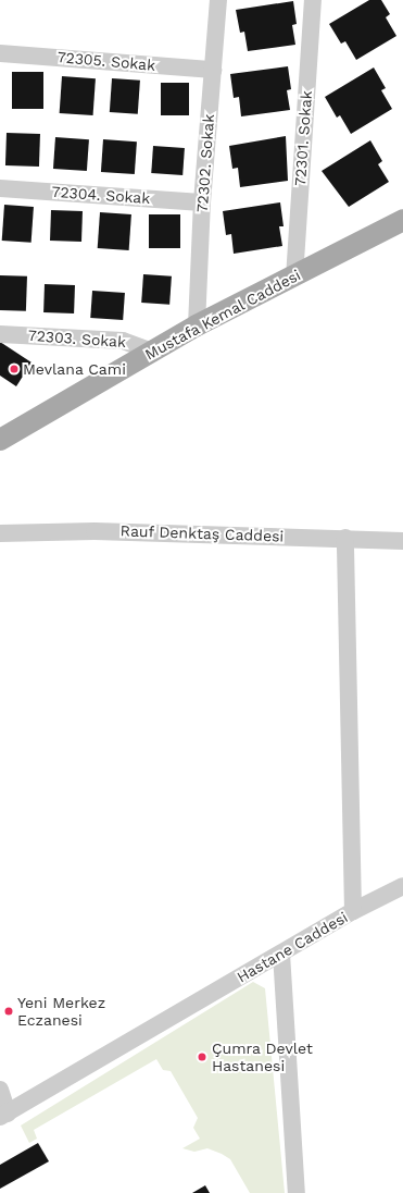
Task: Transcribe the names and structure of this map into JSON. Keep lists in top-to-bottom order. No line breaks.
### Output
{"streets":{"main road":["Mustafa Kemal Caddesi"],"street":["72305. Sokak","72301. Sokak","72302. Sokak","72304. Sokak","72303. Sokak","Rauf Denktaş Caddesi","Hastane Caddesi"]},"crossings":[["72305. Sokak","72302. Sokak"],["72301. Sokak","Mustafa Kemal Caddesi"],["72302. Sokak","72304. Sokak"],["72302. Sokak","Mustafa Kemal Caddesi"],["Mustafa Kemal Caddesi","72303. Sokak"],["Rauf Denktaş Caddesi","Hastane Caddesi"]],"places":["Mevlana Cami","Yeni Merkez Eczanesi","Çumra Devlet Hastanesi"]}
